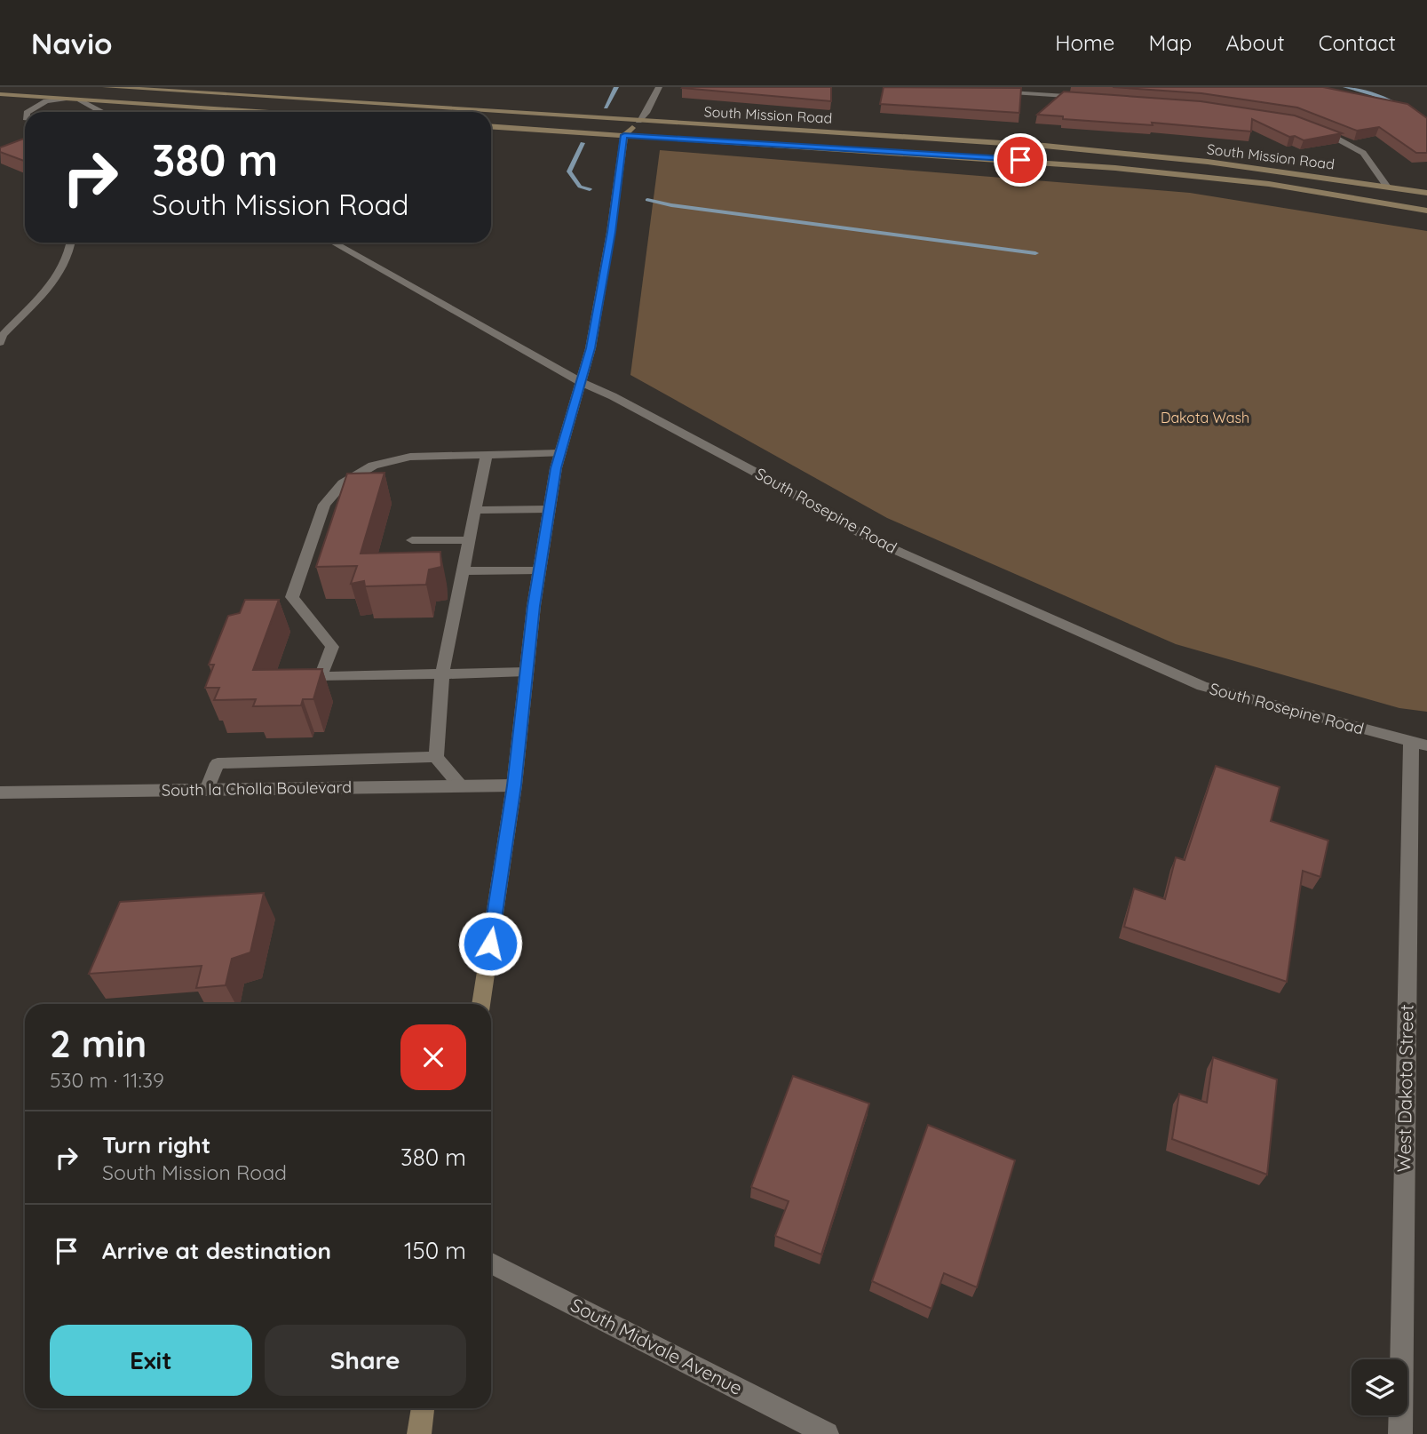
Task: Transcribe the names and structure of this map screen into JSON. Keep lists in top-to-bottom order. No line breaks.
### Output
{"streets":{"main road":["South Mission Road"],"street":["South Rosepine Road","South la Cholla Boulevard","West Dakota Street","South Midvale Avenue"]},"crossings":[["South Rosepine Road","West Dakota Street"]],"parks":["Dakota Wash"],"page":{"header":"Navio","nav":["Home","Map","About","Contact"],"turn":["380 m","South Mission Road"],"heading":["2 min","530 m · 11:39"],"list":[{"name":"Turn right","note":"South Mission Road","value":"380 m"},{"name":"Arrive at destination","value":"150 m"}],"buttons":["Exit","Share"]}}
